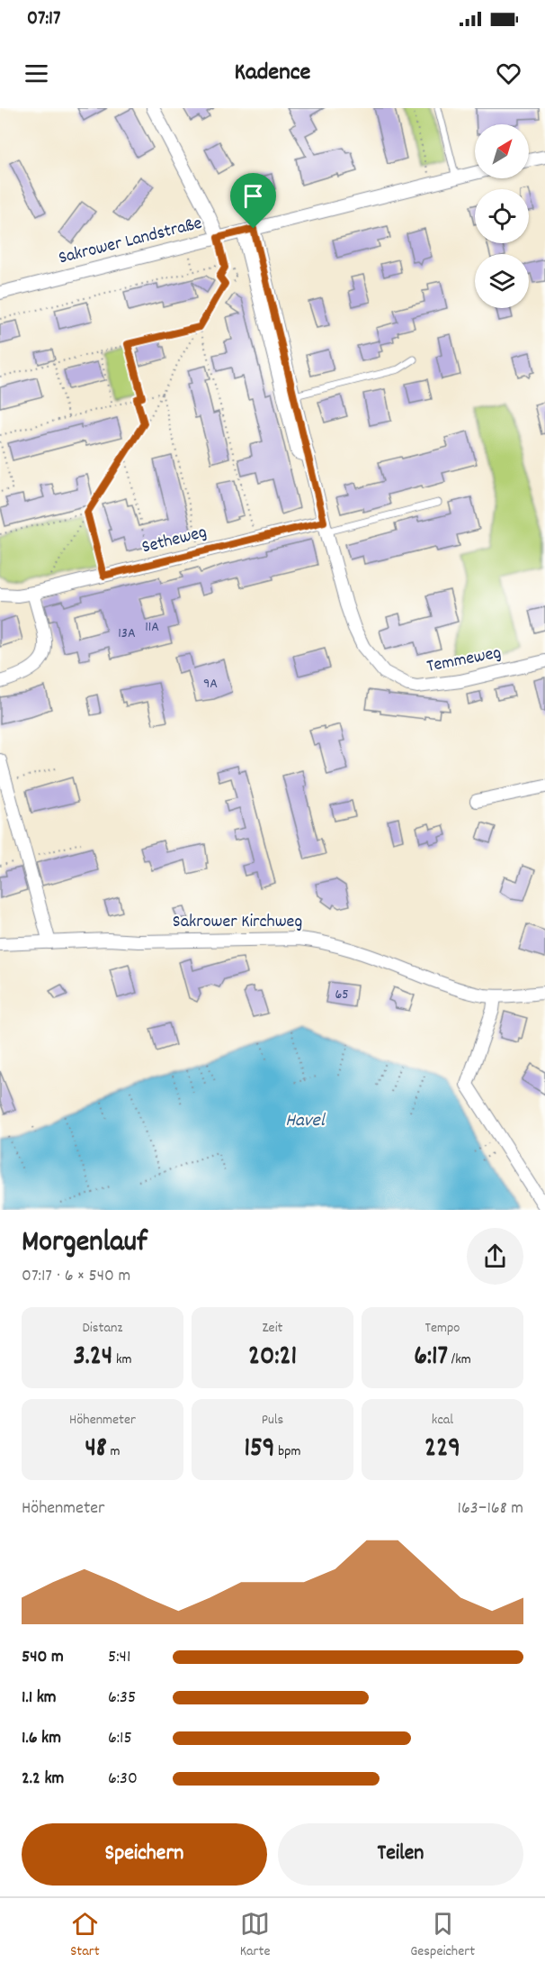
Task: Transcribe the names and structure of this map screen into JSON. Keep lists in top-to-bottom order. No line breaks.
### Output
{"streets":{"street":["Sakrower Landstraße","Setheweg","Temmeweg","Sakrower Kirchweg"]},"crossings":[["Sakrower Landstraße","Temmeweg"],["Setheweg","Temmeweg"]],"water":["Havel"],"house_numbers":["11A","13A","9A","65"],"north":"top right","page":{"status":"07:17","header":"Kadence","heading":["Morgenlauf","07:17 · 6 × 540 m"],"stats":[["Distanz","3.24 km"],["Zeit","20:21"],["Tempo","6:17 /km"],["Höhenmeter","48 m"],["Puls","159 bpm"],["kcal","229"]],"chart":["Höhenmeter","163–168 m"],"list":[{"name":"540 m","note":"5:41"},{"name":"1.1 km","note":"6:35"},{"name":"1.6 km","note":"6:15"},{"name":"2.2 km","note":"6:30"}],"buttons":["Speichern","Teilen"],"tabs":["Start","Karte","Gespeichert"]}}
